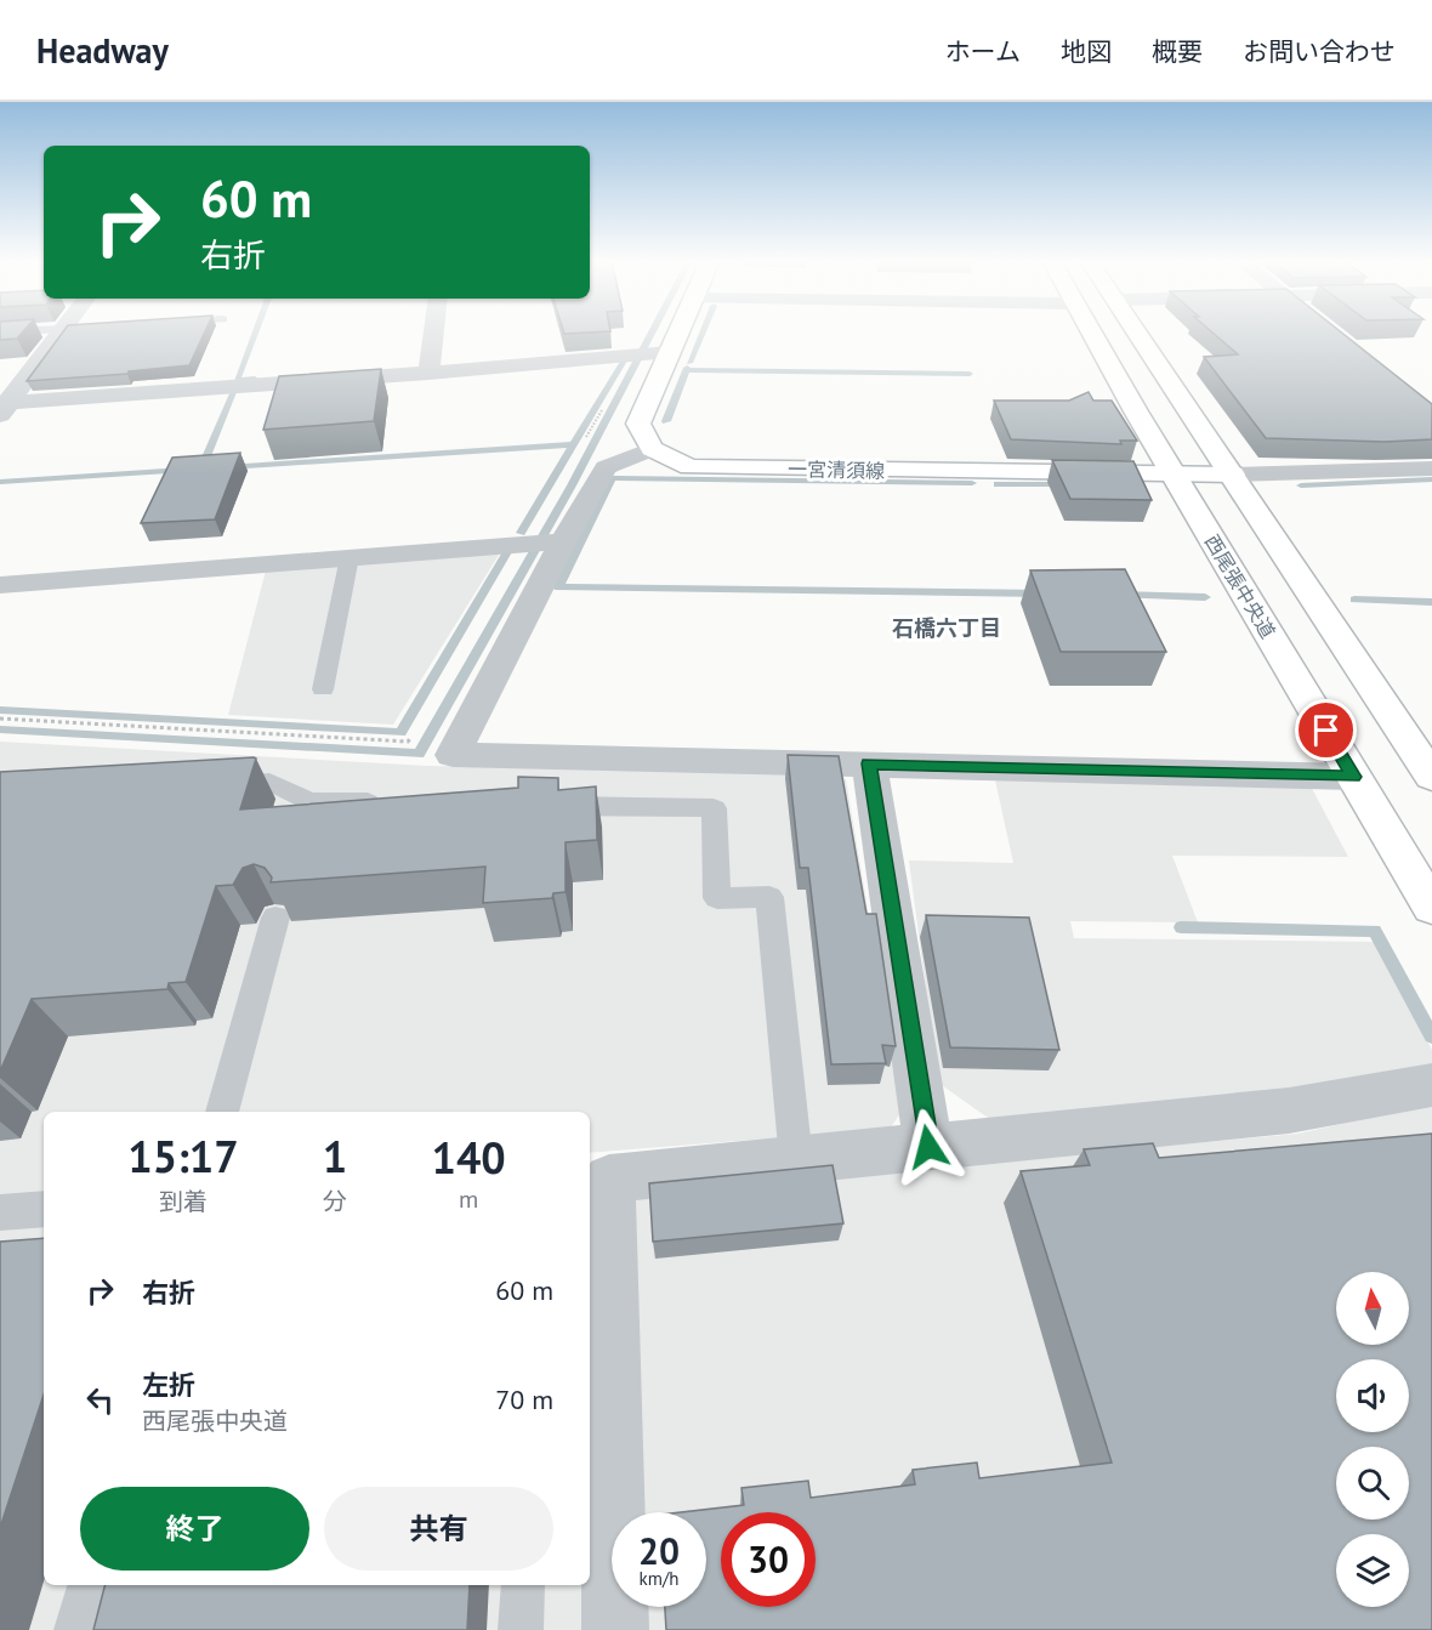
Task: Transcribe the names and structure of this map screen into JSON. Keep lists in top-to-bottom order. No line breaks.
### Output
{"streets":{"main road":["一宮清須線","西尾張中央道"]},"crossings":[["一宮清須線","西尾張中央道"]],"districts":["石橋六丁目"],"north":"top","page":{"header":"Headway","nav":["ホーム","地図","概要","お問い合わせ"],"turn":["60 m","右折"],"eta":["15:17","到着","1","分","140","m"],"list":[{"name":"右折","value":"60 m"},{"name":"左折","note":"西尾張中央道","value":"70 m"}],"buttons":["終了","共有"],"speed":"20 km/h","limit":"30"}}
